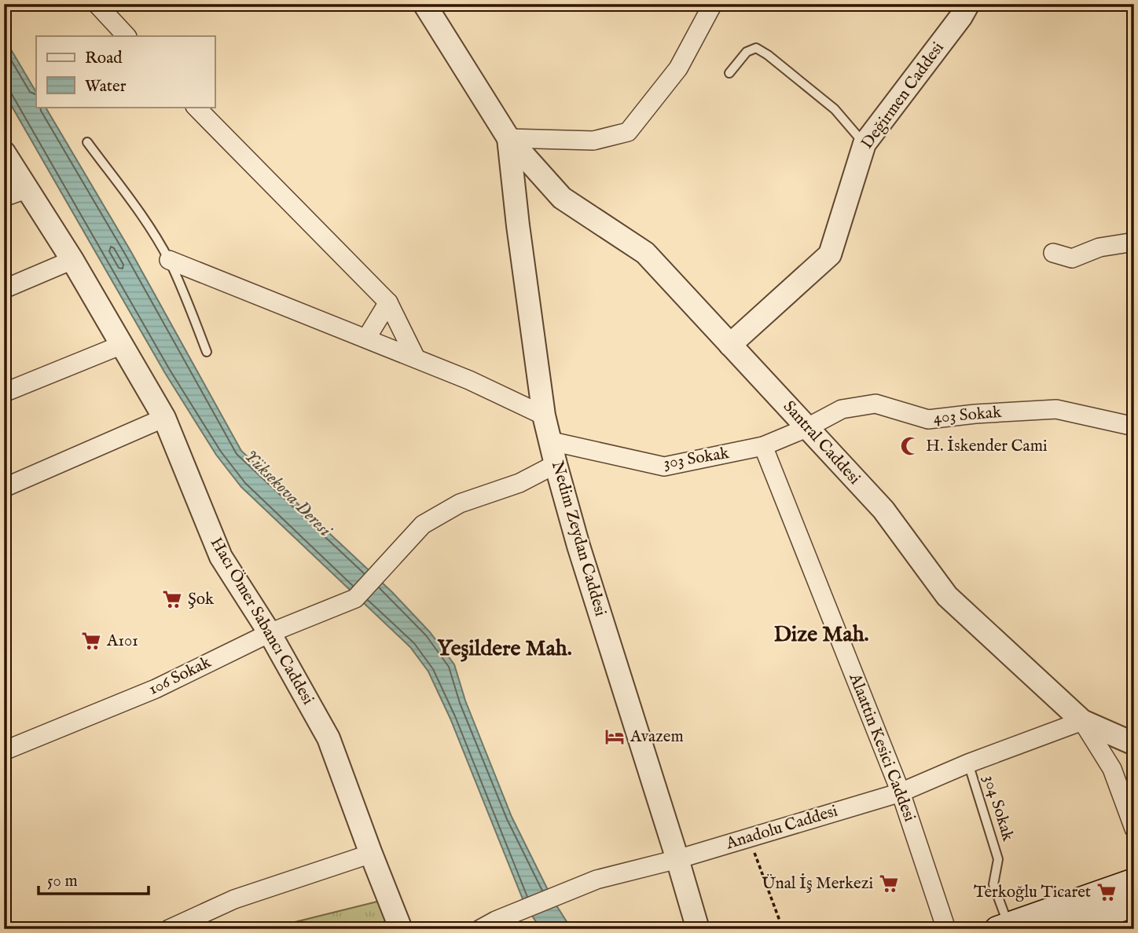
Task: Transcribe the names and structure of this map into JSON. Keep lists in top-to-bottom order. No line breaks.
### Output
{"streets":{"street":["Değirmen Caddesi","403 Sokak","Santral Caddesi","303 Sokak","Nedim Zeydan Caddesi","Hacı Ömer Sabancı Caddesi","106 Sokak","Alaattin Kesici Caddesi","Anadolu Caddesi"],"lane":["304 Sokak"]},"crossings":[["Değirmen Caddesi","Santral Caddesi"],["403 Sokak","Santral Caddesi"],["403 Sokak","303 Sokak"],["Santral Caddesi","303 Sokak"],["Santral Caddesi","Nedim Zeydan Caddesi"],["Santral Caddesi","Anadolu Caddesi"],["303 Sokak","Nedim Zeydan Caddesi"],["303 Sokak","Alaattin Kesici Caddesi"],["Nedim Zeydan Caddesi","106 Sokak"],["Nedim Zeydan Caddesi","Anadolu Caddesi"],["Hacı Ömer Sabancı Caddesi","106 Sokak"],["Alaattin Kesici Caddesi","Anadolu Caddesi"],["304 Sokak","Anadolu Caddesi"]],"districts":["Dize Mah.","Yeşildere Mah."],"water":["Yüksekova Deresi"],"places":{"mosque":["H. İskender Cami"],"supermarket":["Şok","A101","Ünal İş Merkezi","Terkoğlu Ticaret"],"hotel":["Avazem"]},"legend":["Road","Water"],"scale_bar":"50 m"}
